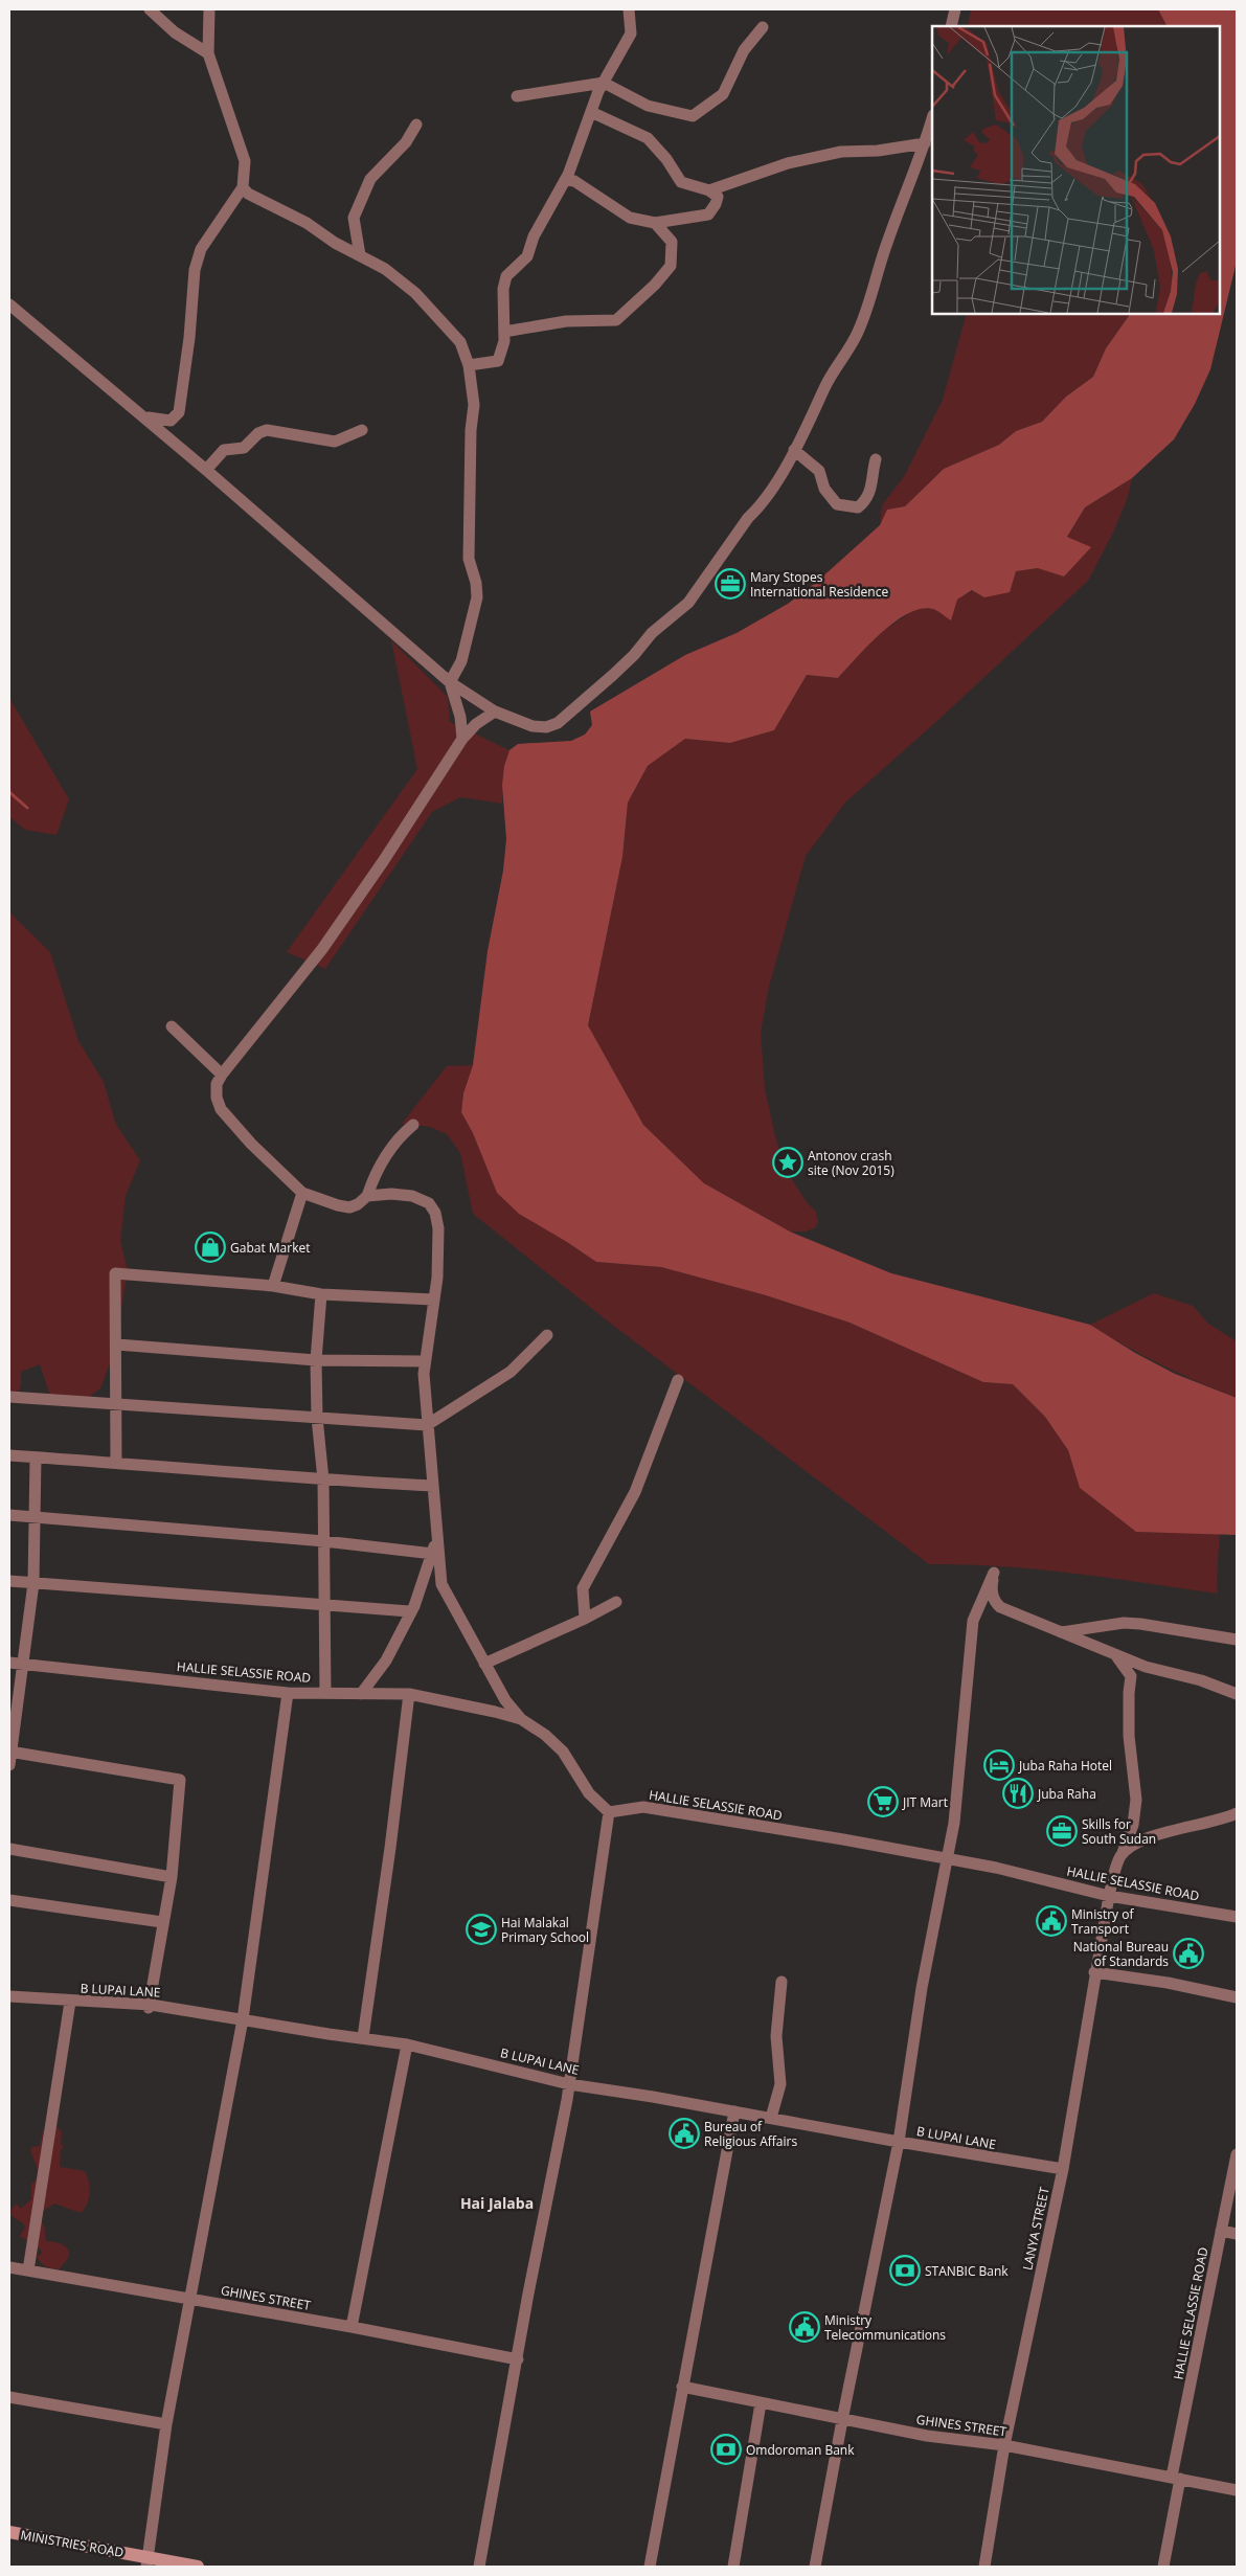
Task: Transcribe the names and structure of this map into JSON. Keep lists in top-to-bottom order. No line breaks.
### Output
{"streets":{"street":["HALLIE SELASSIE ROAD","B LUPAI LANE","LANYA STREET","GHINES STREET","MINISTRIES ROAD"]},"crossings":[["HALLIE SELASSIE ROAD","LANYA STREET"],["HALLIE SELASSIE ROAD","GHINES STREET"],["B LUPAI LANE","LANYA STREET"],["LANYA STREET","GHINES STREET"]],"districts":["Hai Jalaba"],"places":{"office":["Mary Stopes International Residence","Skills for South Sudan"],"place":["Antonov crash site (Nov 2015)"],"shop":["Gabat Market"],"hotel":["Juba Raha Hotel"],"restaurant":["Juba Raha"],"supermarket":["JIT Mart"],"public building":["Ministry of Transport","National Bureau of Standards","Bureau of Religious Affairs","Ministry Telecommunications"],"school or university":["Hai Malakal Primary School"],"bank":["STANBIC Bank","Omdoroman Bank"]}}
